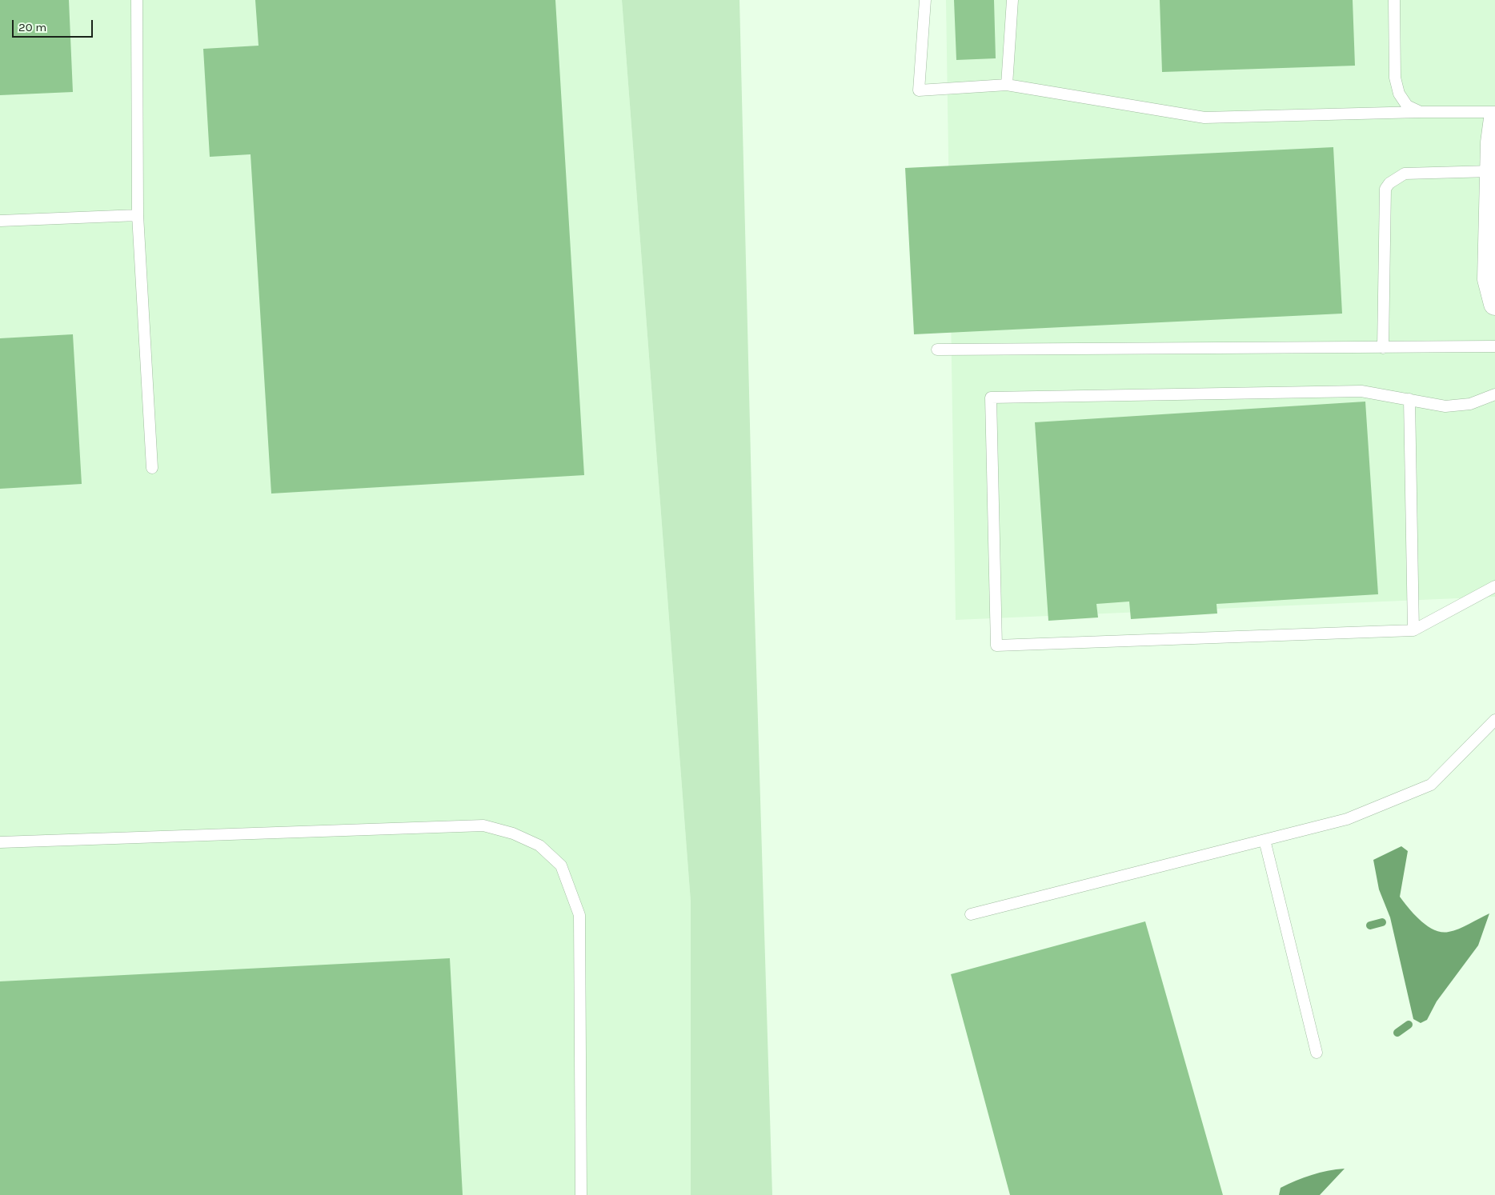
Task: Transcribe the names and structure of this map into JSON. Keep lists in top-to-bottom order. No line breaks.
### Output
{"scale_bar":"20 m"}
